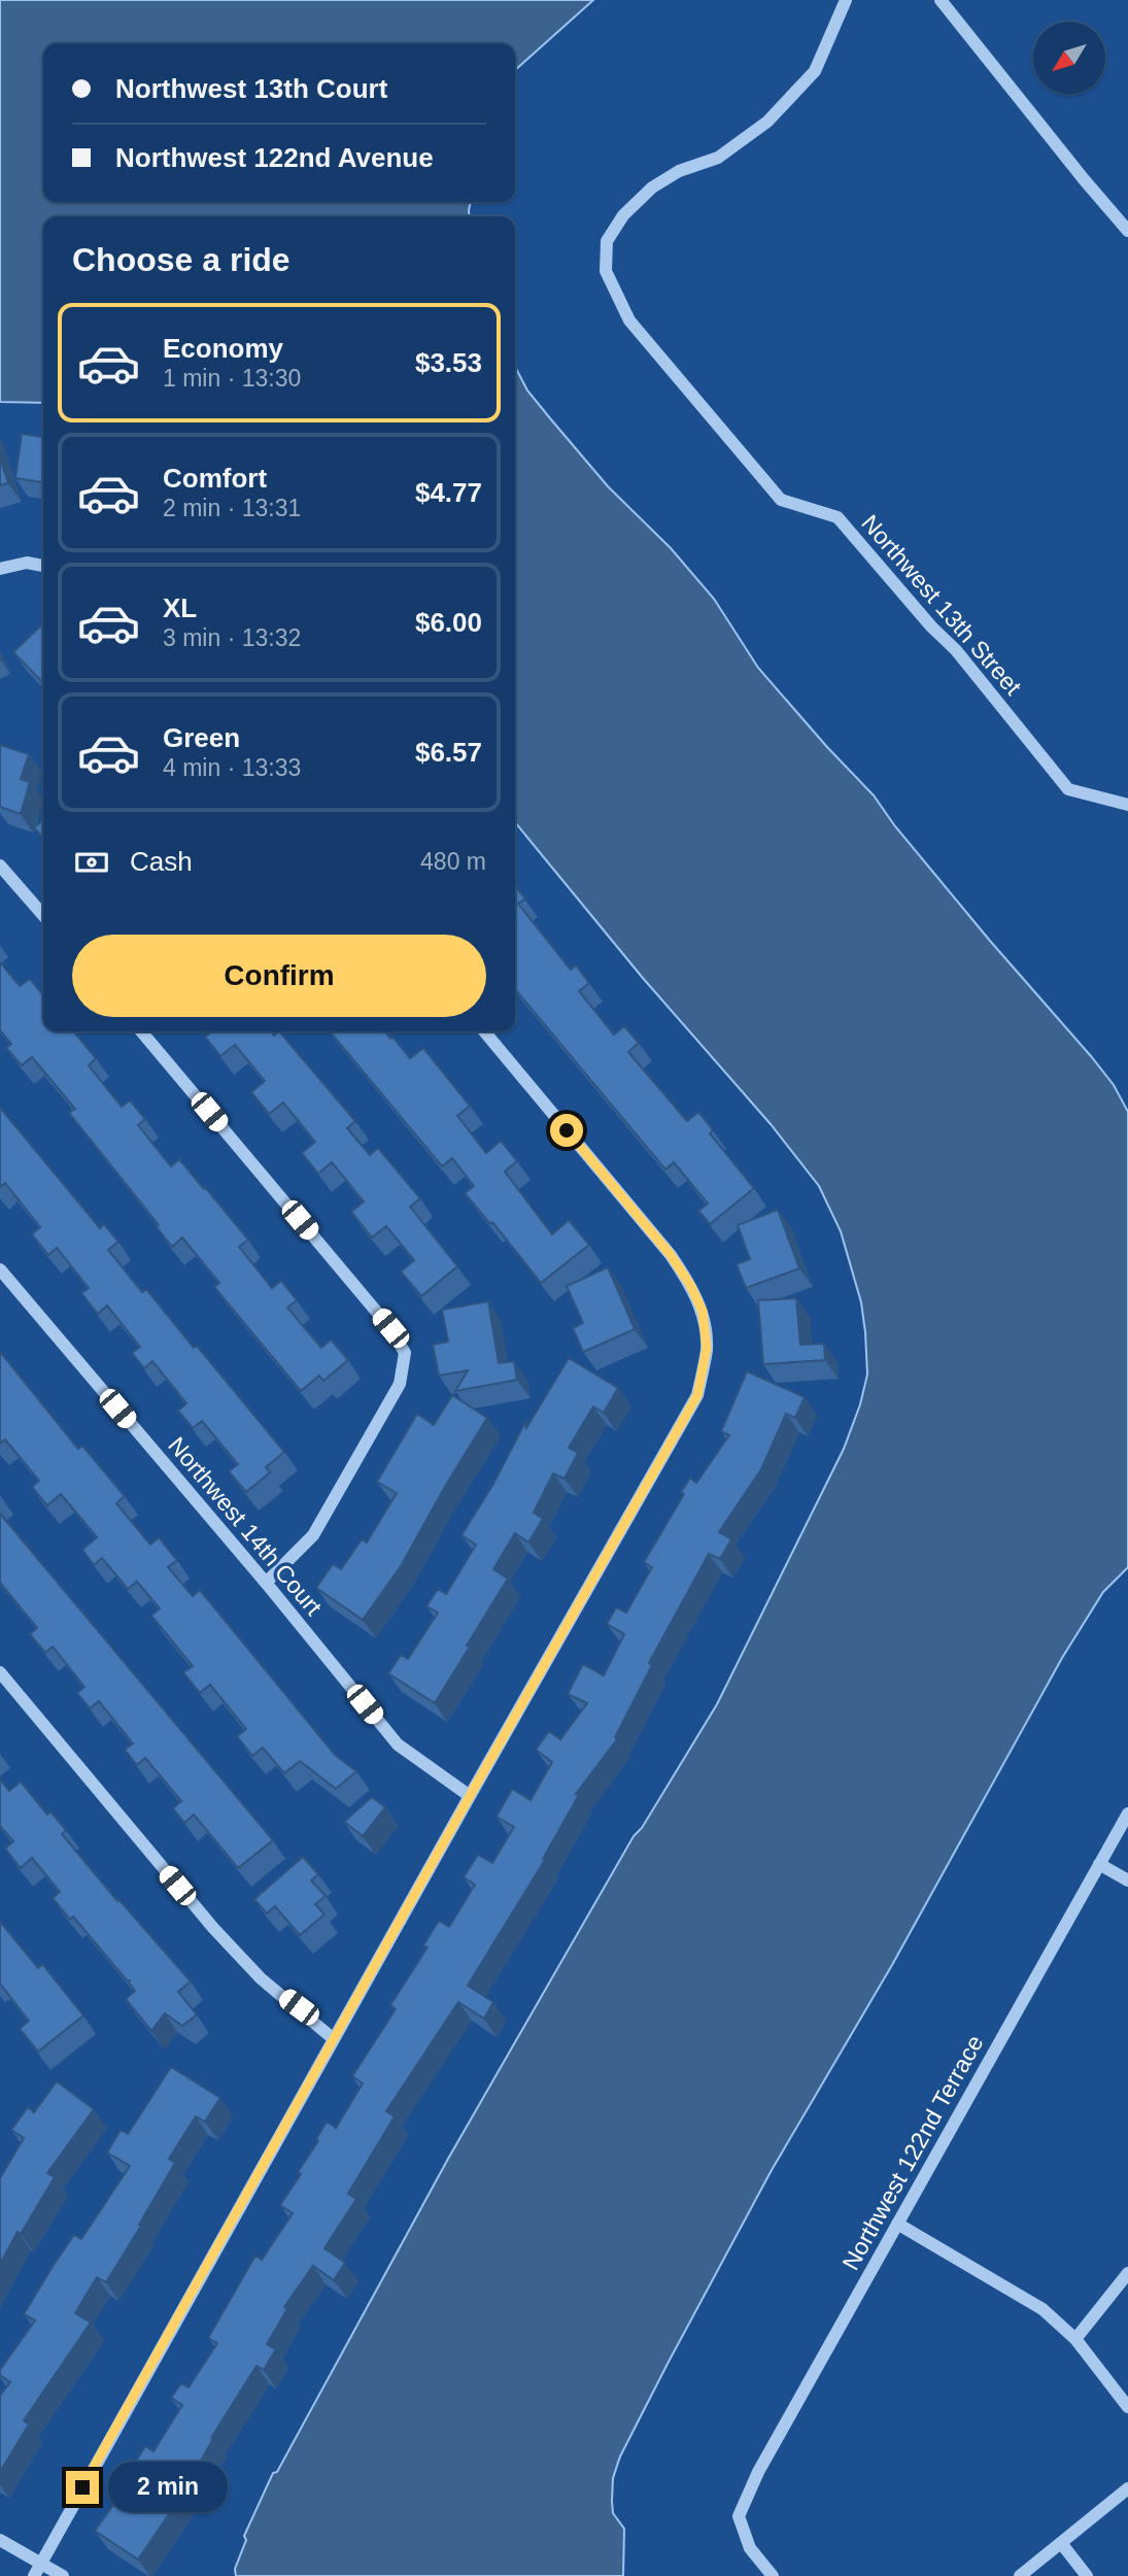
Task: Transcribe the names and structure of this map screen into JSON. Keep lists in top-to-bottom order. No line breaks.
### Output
{"streets":{"street":["Northwest 13th Street","Northwest 14th Court","Northwest 122nd Terrace"]},"north":"bottom left","page":{"banner":["Northwest 13th Court","Northwest 122nd Avenue"],"heading":"Choose a ride","list":[{"name":"Economy","note":"1 min · 13:30","value":"$3.53"},{"name":"Comfort","note":"2 min · 13:31","value":"$4.77"},{"name":"XL","note":"3 min · 13:32","value":"$6.00"},{"name":"Green","note":"4 min · 13:33","value":"$6.57"}],"pay":["Cash","480 m"],"buttons":"Confirm","bubble":"2 min"}}
